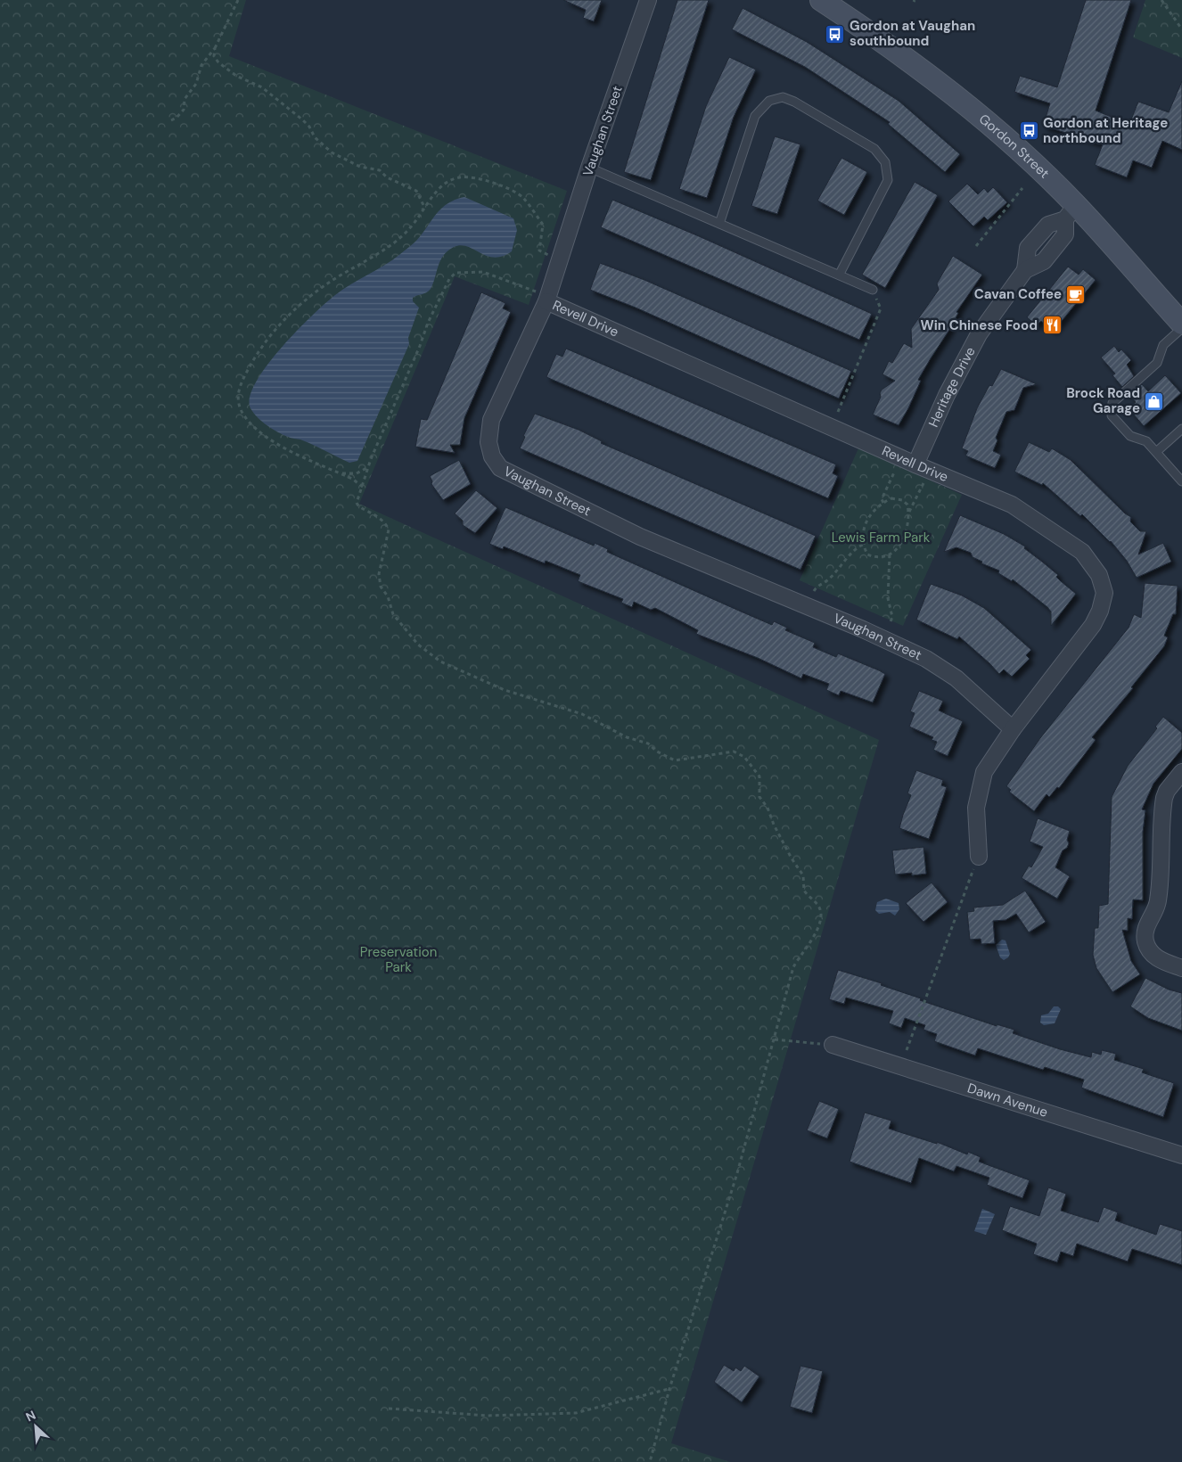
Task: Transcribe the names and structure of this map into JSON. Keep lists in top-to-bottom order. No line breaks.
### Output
{"streets":{"main road":["Gordon Street"],"street":["Vaughan Street","Revell Drive","Heritage Drive","Dawn Avenue"]},"crossings":[["Vaughan Street","Revell Drive"],["Gordon Street","Heritage Drive"],["Revell Drive","Heritage Drive"]],"parks":["Lewis Farm Park","Preservation Park"],"places":{"bus stop":["Gordon at Vaughan southbound","Gordon at Heritage northbound"],"cafe":["Cavan Coffee"],"restaurant":["Win Chinese Food"],"shop":["Brock Road Garage"]},"north":"top left"}
